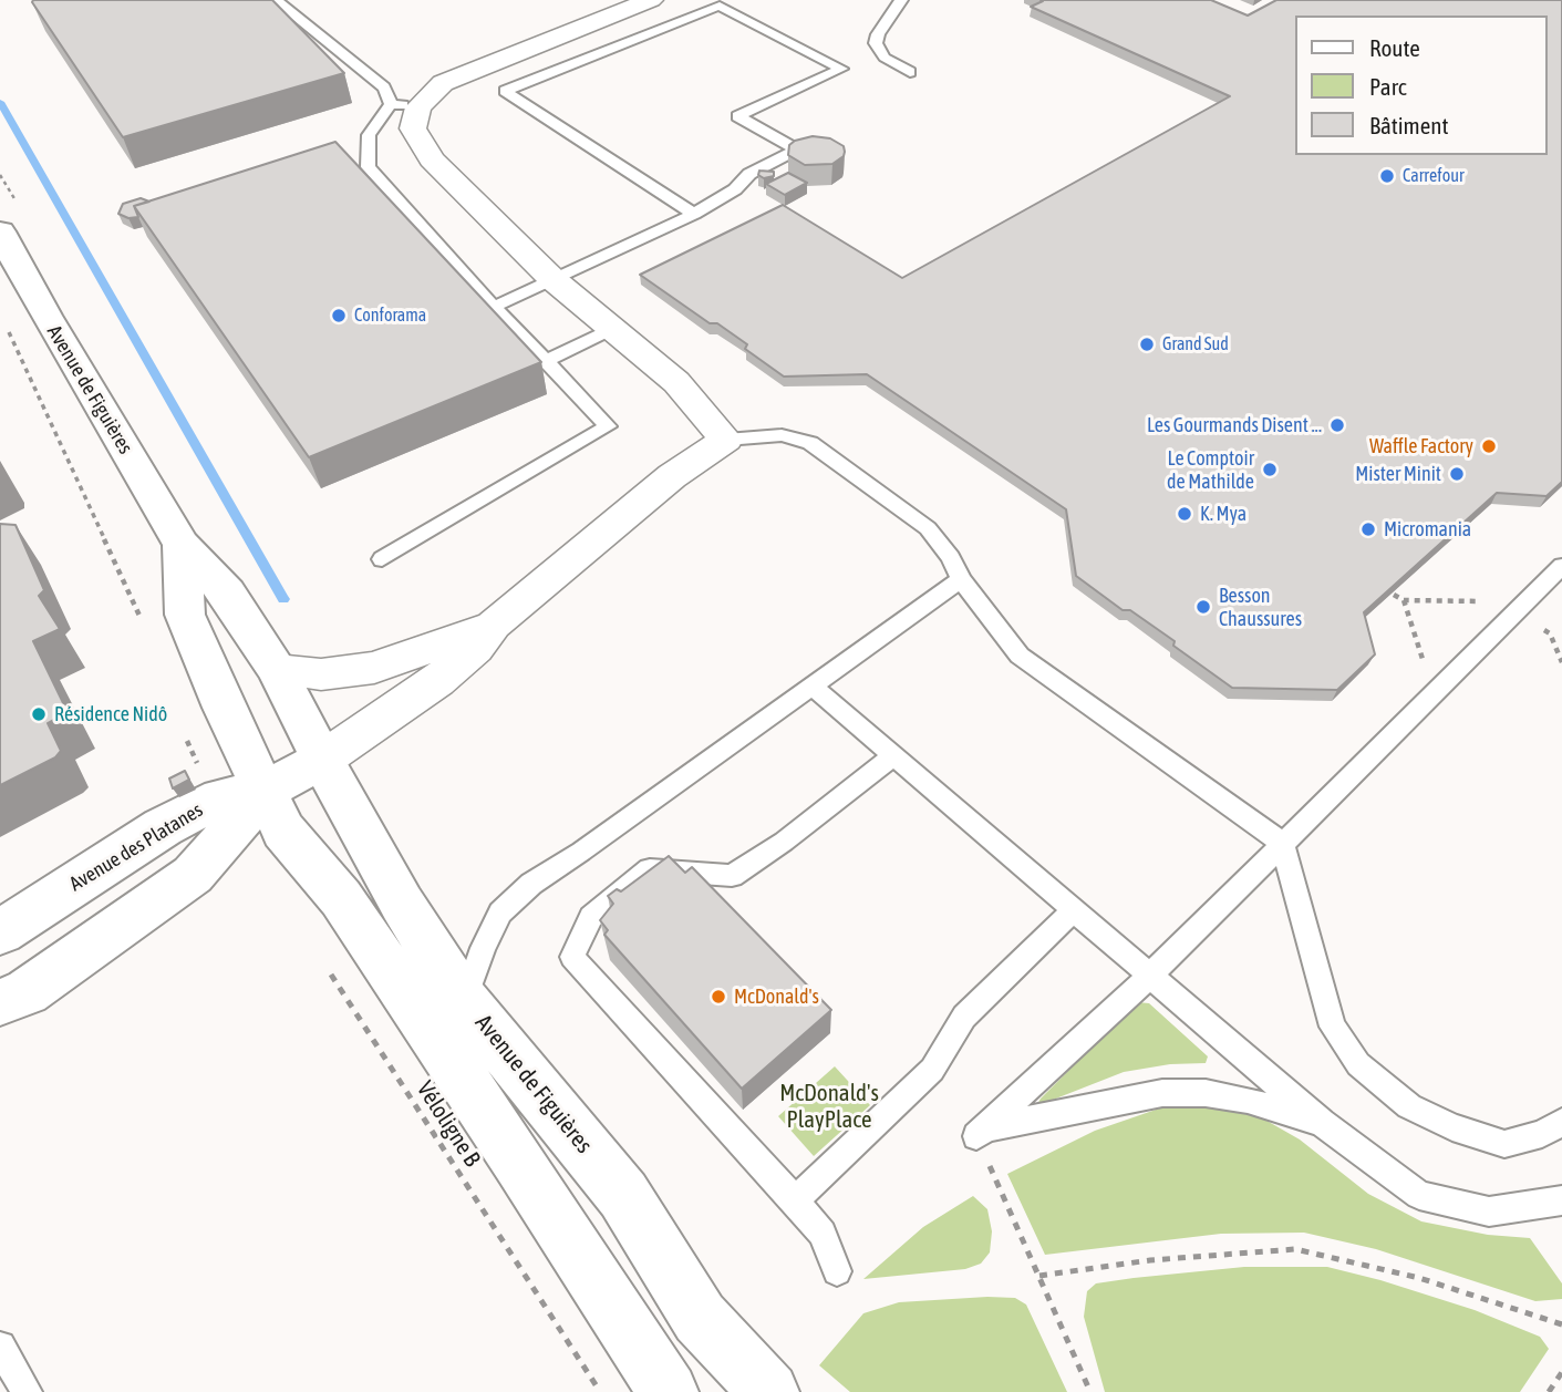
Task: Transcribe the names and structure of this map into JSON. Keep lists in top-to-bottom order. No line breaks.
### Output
{"streets":{"main road":["Avenue de Figuières","Avenue des Platanes"],"path":["Véloligne B"]},"crossings":[["Avenue de Figuières","Avenue des Platanes"],["Avenue de Figuières","Véloligne B"]],"parks":["McDonald's PlayPlace"],"places":["Carrefour","Conforama","Grand Sud","Les Gourmands Disent ...","Waffle Factory","Le Comptoir de Mathilde","Mister Minit","K. Mya","Micromania","Besson Chaussures","Résidence Nidô","McDonald's"],"legend":["Route","Parc","Bâtiment"]}
